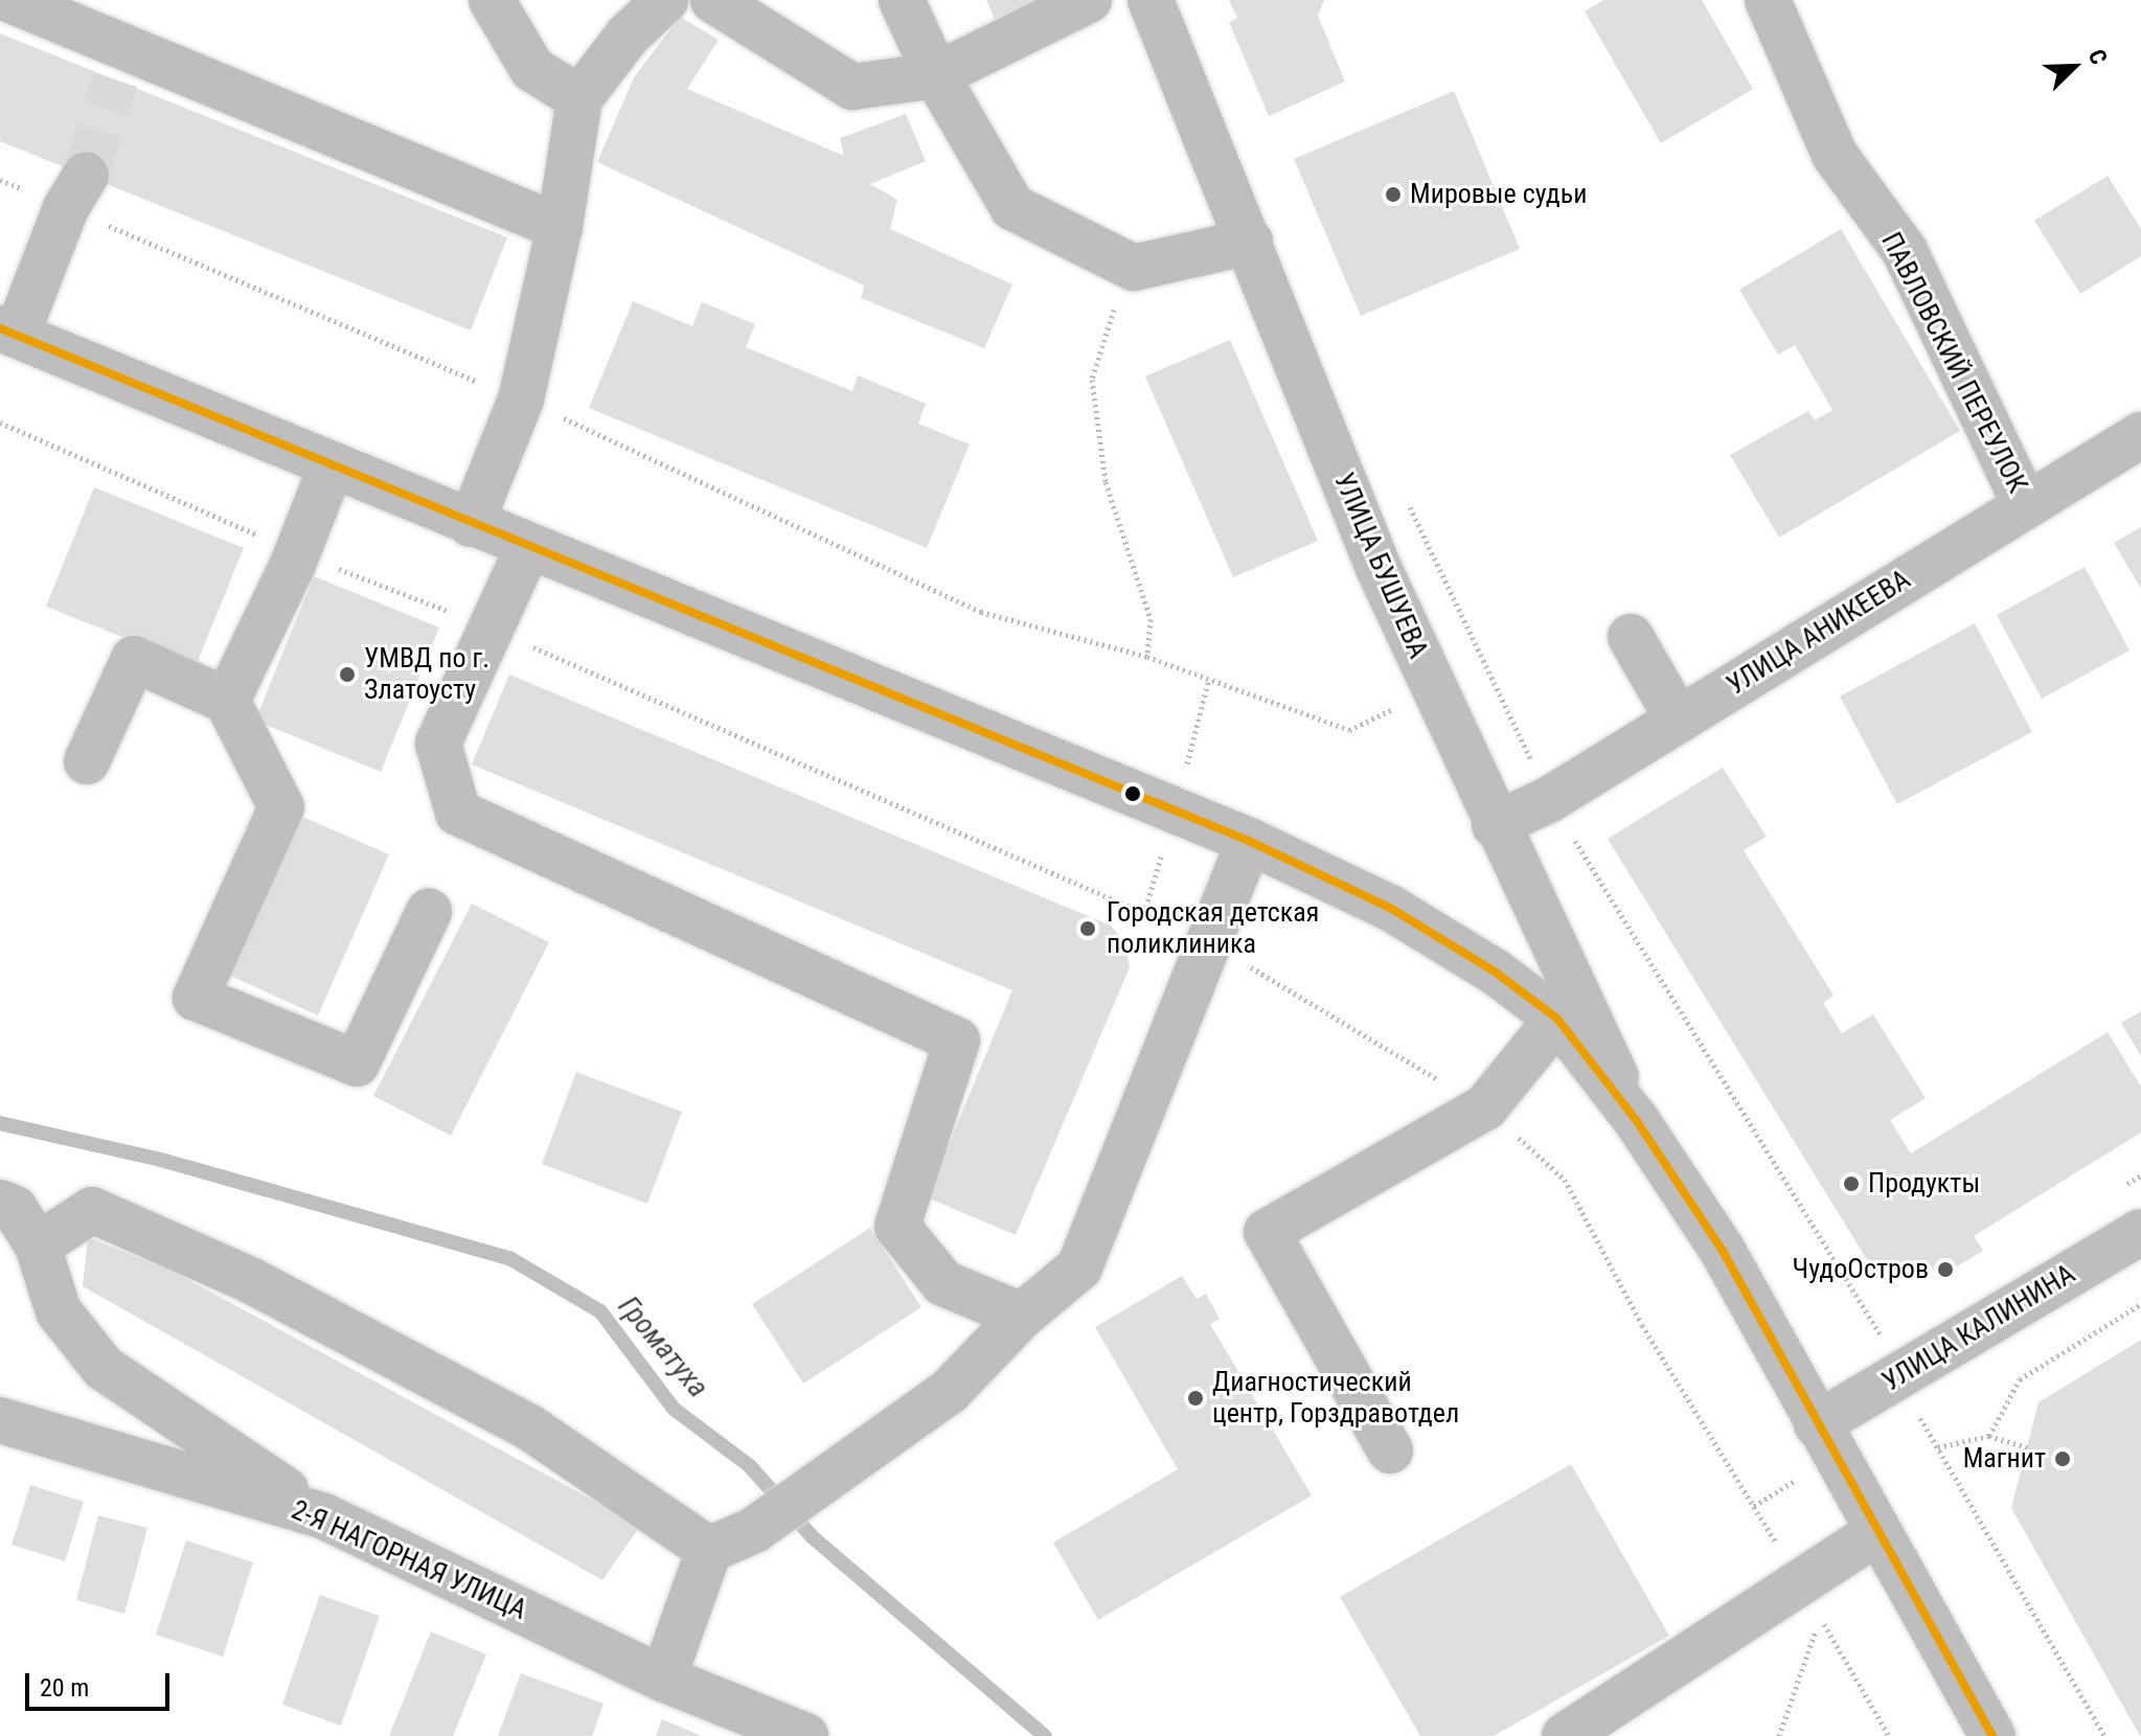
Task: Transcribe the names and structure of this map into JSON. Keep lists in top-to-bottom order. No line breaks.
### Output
{"streets":{"street":["ПАВЛОВСКИЙ ПЕРЕУЛОК","УЛИЦА БУШУЕВА","УЛИЦА АНИКЕЕВА","УЛИЦА КАЛИНИНА","2-Я НАГОРНАЯ УЛИЦА"]},"crossings":[["ПАВЛОВСКИЙ ПЕРЕУЛОК","УЛИЦА АНИКЕЕВА"],["УЛИЦА БУШУЕВА","УЛИЦА АНИКЕЕВА"]],"water":["Громатуха"],"places":["Мировые судьи","УМВД по г. Златоусту","Городская детская поликлиника","Продукты","ЧудоОстров","Диагностический центр, Горздравотдел","Магнит"],"scale_bar":"20 m","north":"top right"}
